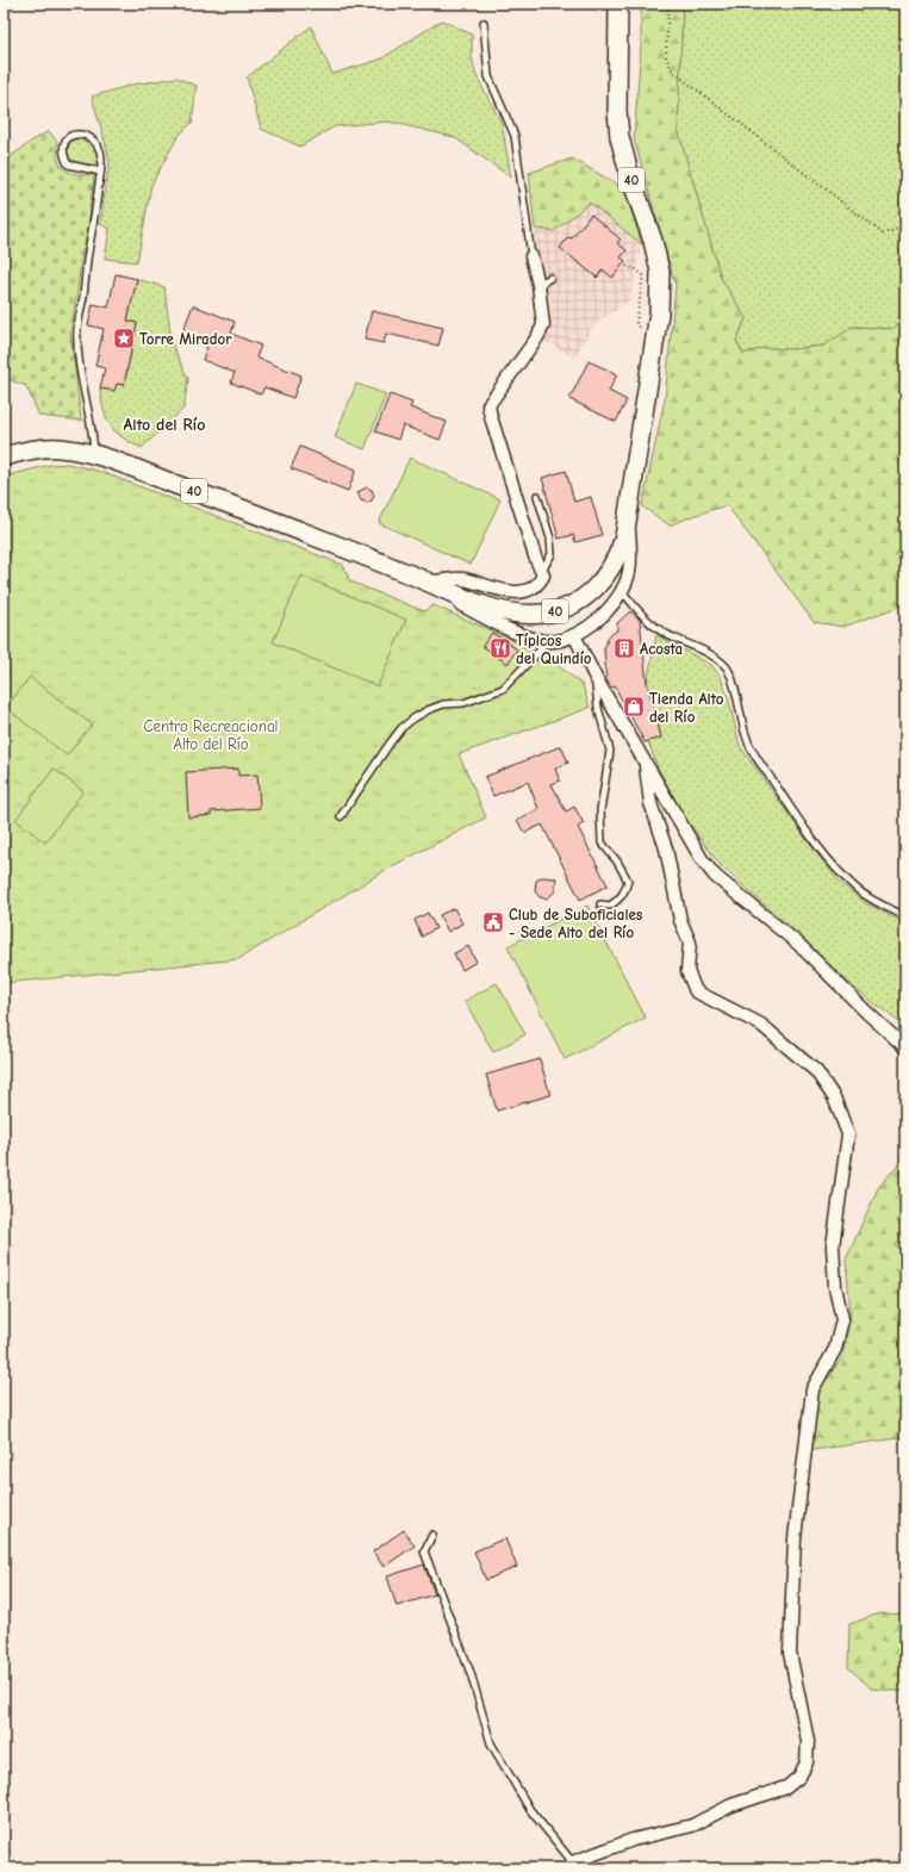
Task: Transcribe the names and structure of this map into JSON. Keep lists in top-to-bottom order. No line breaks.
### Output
{"streets":{"main road":["40"]},"districts":["Alto del Río"],"parks":["Centro Recreacional Alto del Río"],"places":{"place":["Torre Mirador"],"restaurant":["Típicos del Quindío"],"building":["Acosta"],"shop":["Tienda Alto del Río"],"public building":["Club de Suboficiales - Sede Alto del Río"]}}
